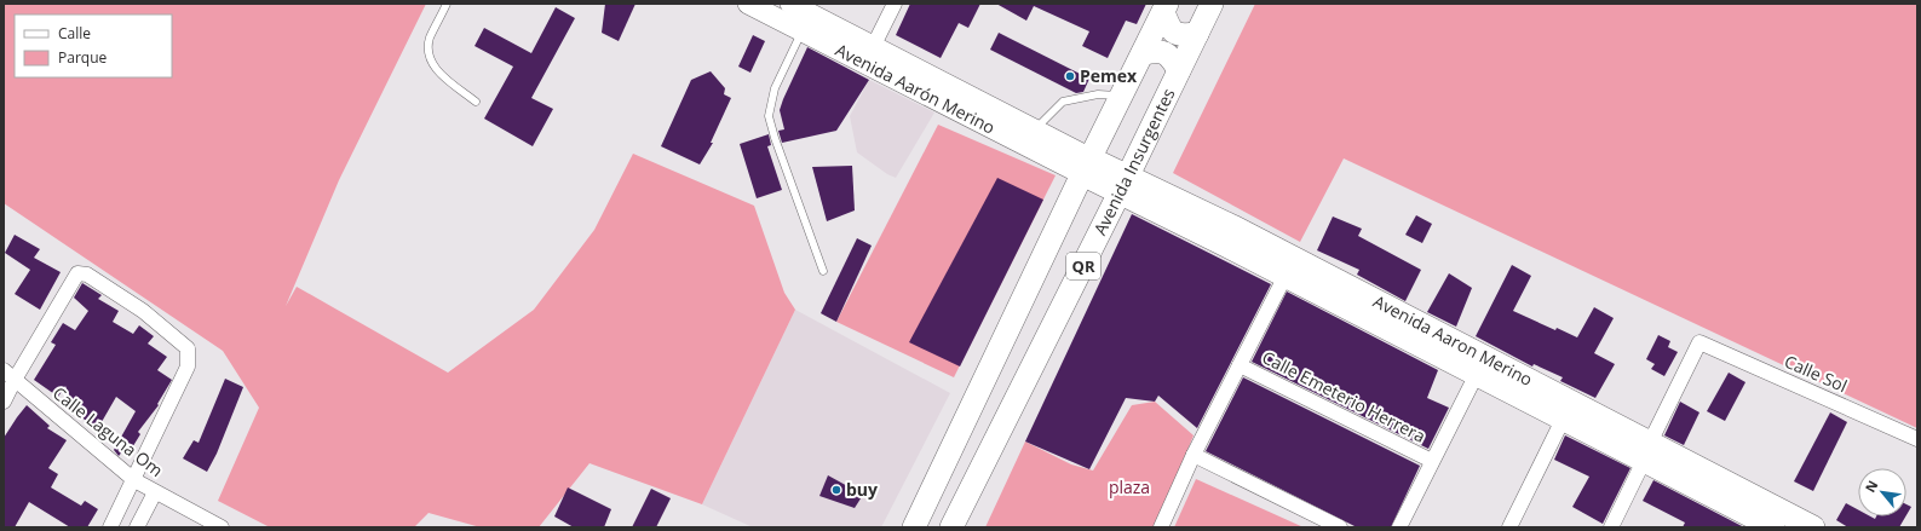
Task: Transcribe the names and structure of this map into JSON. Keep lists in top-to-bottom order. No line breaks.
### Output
{"streets":{"main road":["Avenida Aarón Merino","Avenida Insurgentes","QR","Avenida Aaron Merino"],"street":["Calle Sol","Calle Emeterio Herrera","Calle Laguna Om"]},"crossings":[["Avenida Aarón Merino","QR"],["Avenida Aarón Merino","Avenida Aaron Merino"],["Avenida Insurgentes","Avenida Aaron Merino"],["QR","Avenida Aaron Merino"],["Avenida Aaron Merino","Calle Sol"]],"parks":["plaza"],"places":["Pemex","buy"],"legend":["Calle","Parque"],"north":"top left"}
